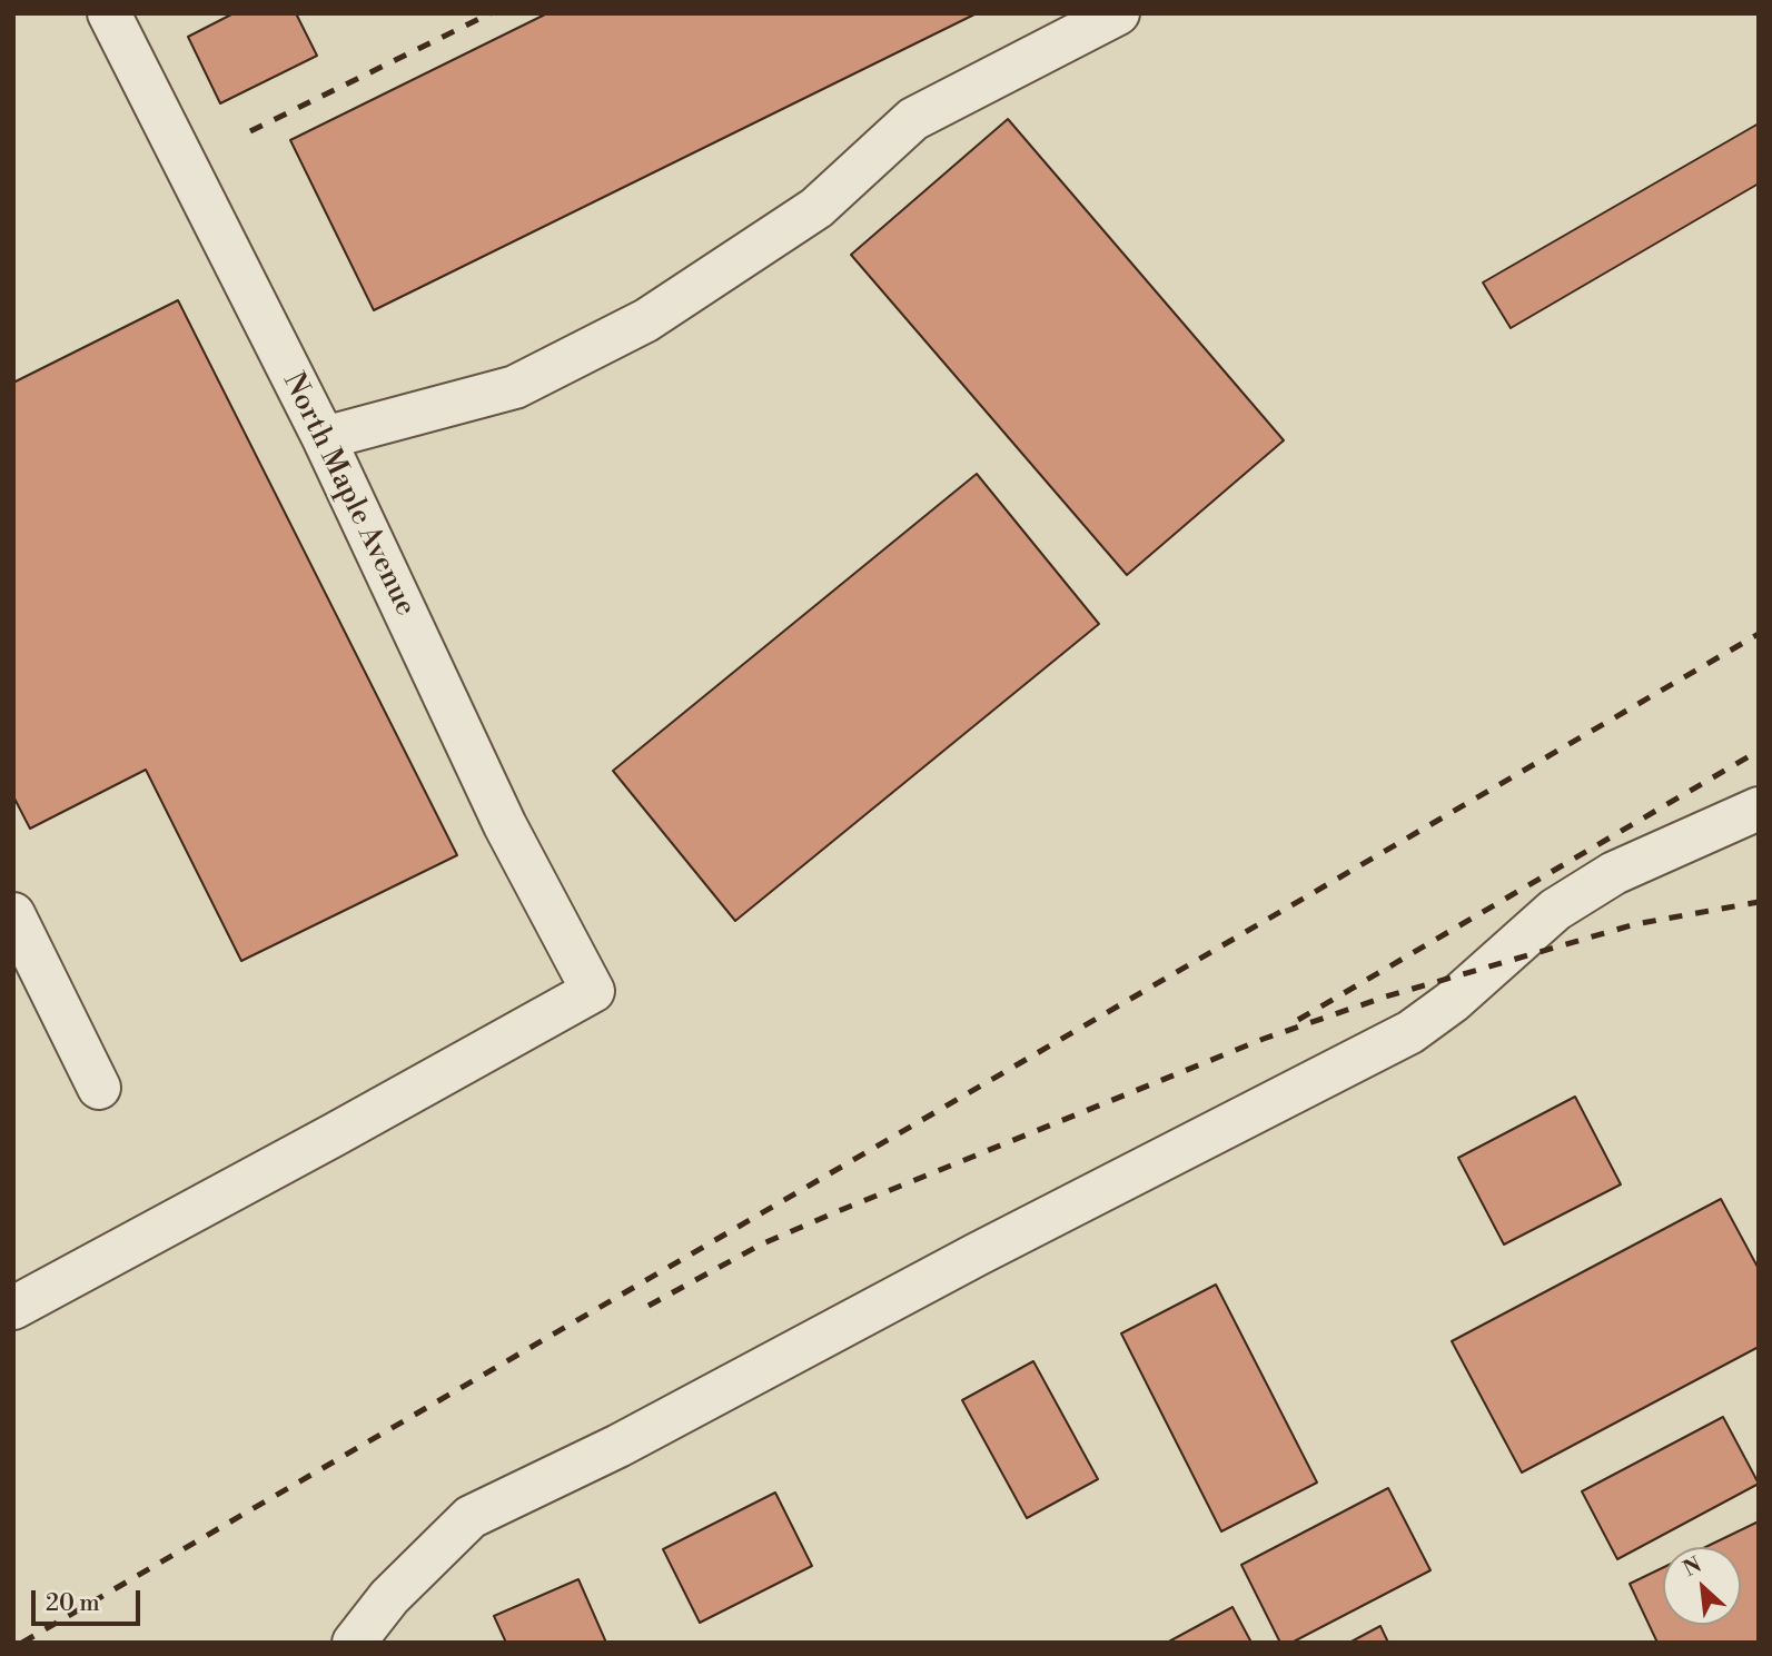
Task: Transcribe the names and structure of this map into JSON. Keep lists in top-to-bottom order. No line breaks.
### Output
{"streets":{"street":["North Maple Avenue"]},"scale_bar":"20 m","north":"top left"}
